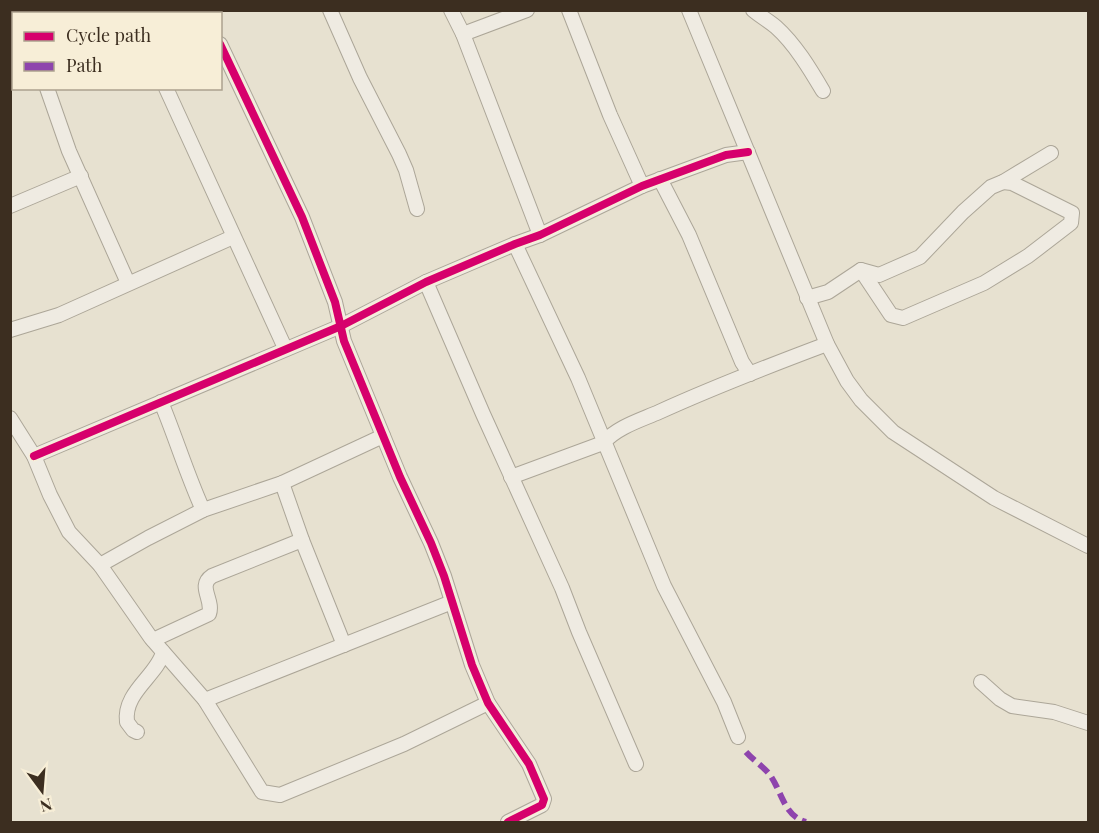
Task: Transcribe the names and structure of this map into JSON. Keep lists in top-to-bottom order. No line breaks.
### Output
{"legend":["Cycle path","Path"],"north":"bottom"}
